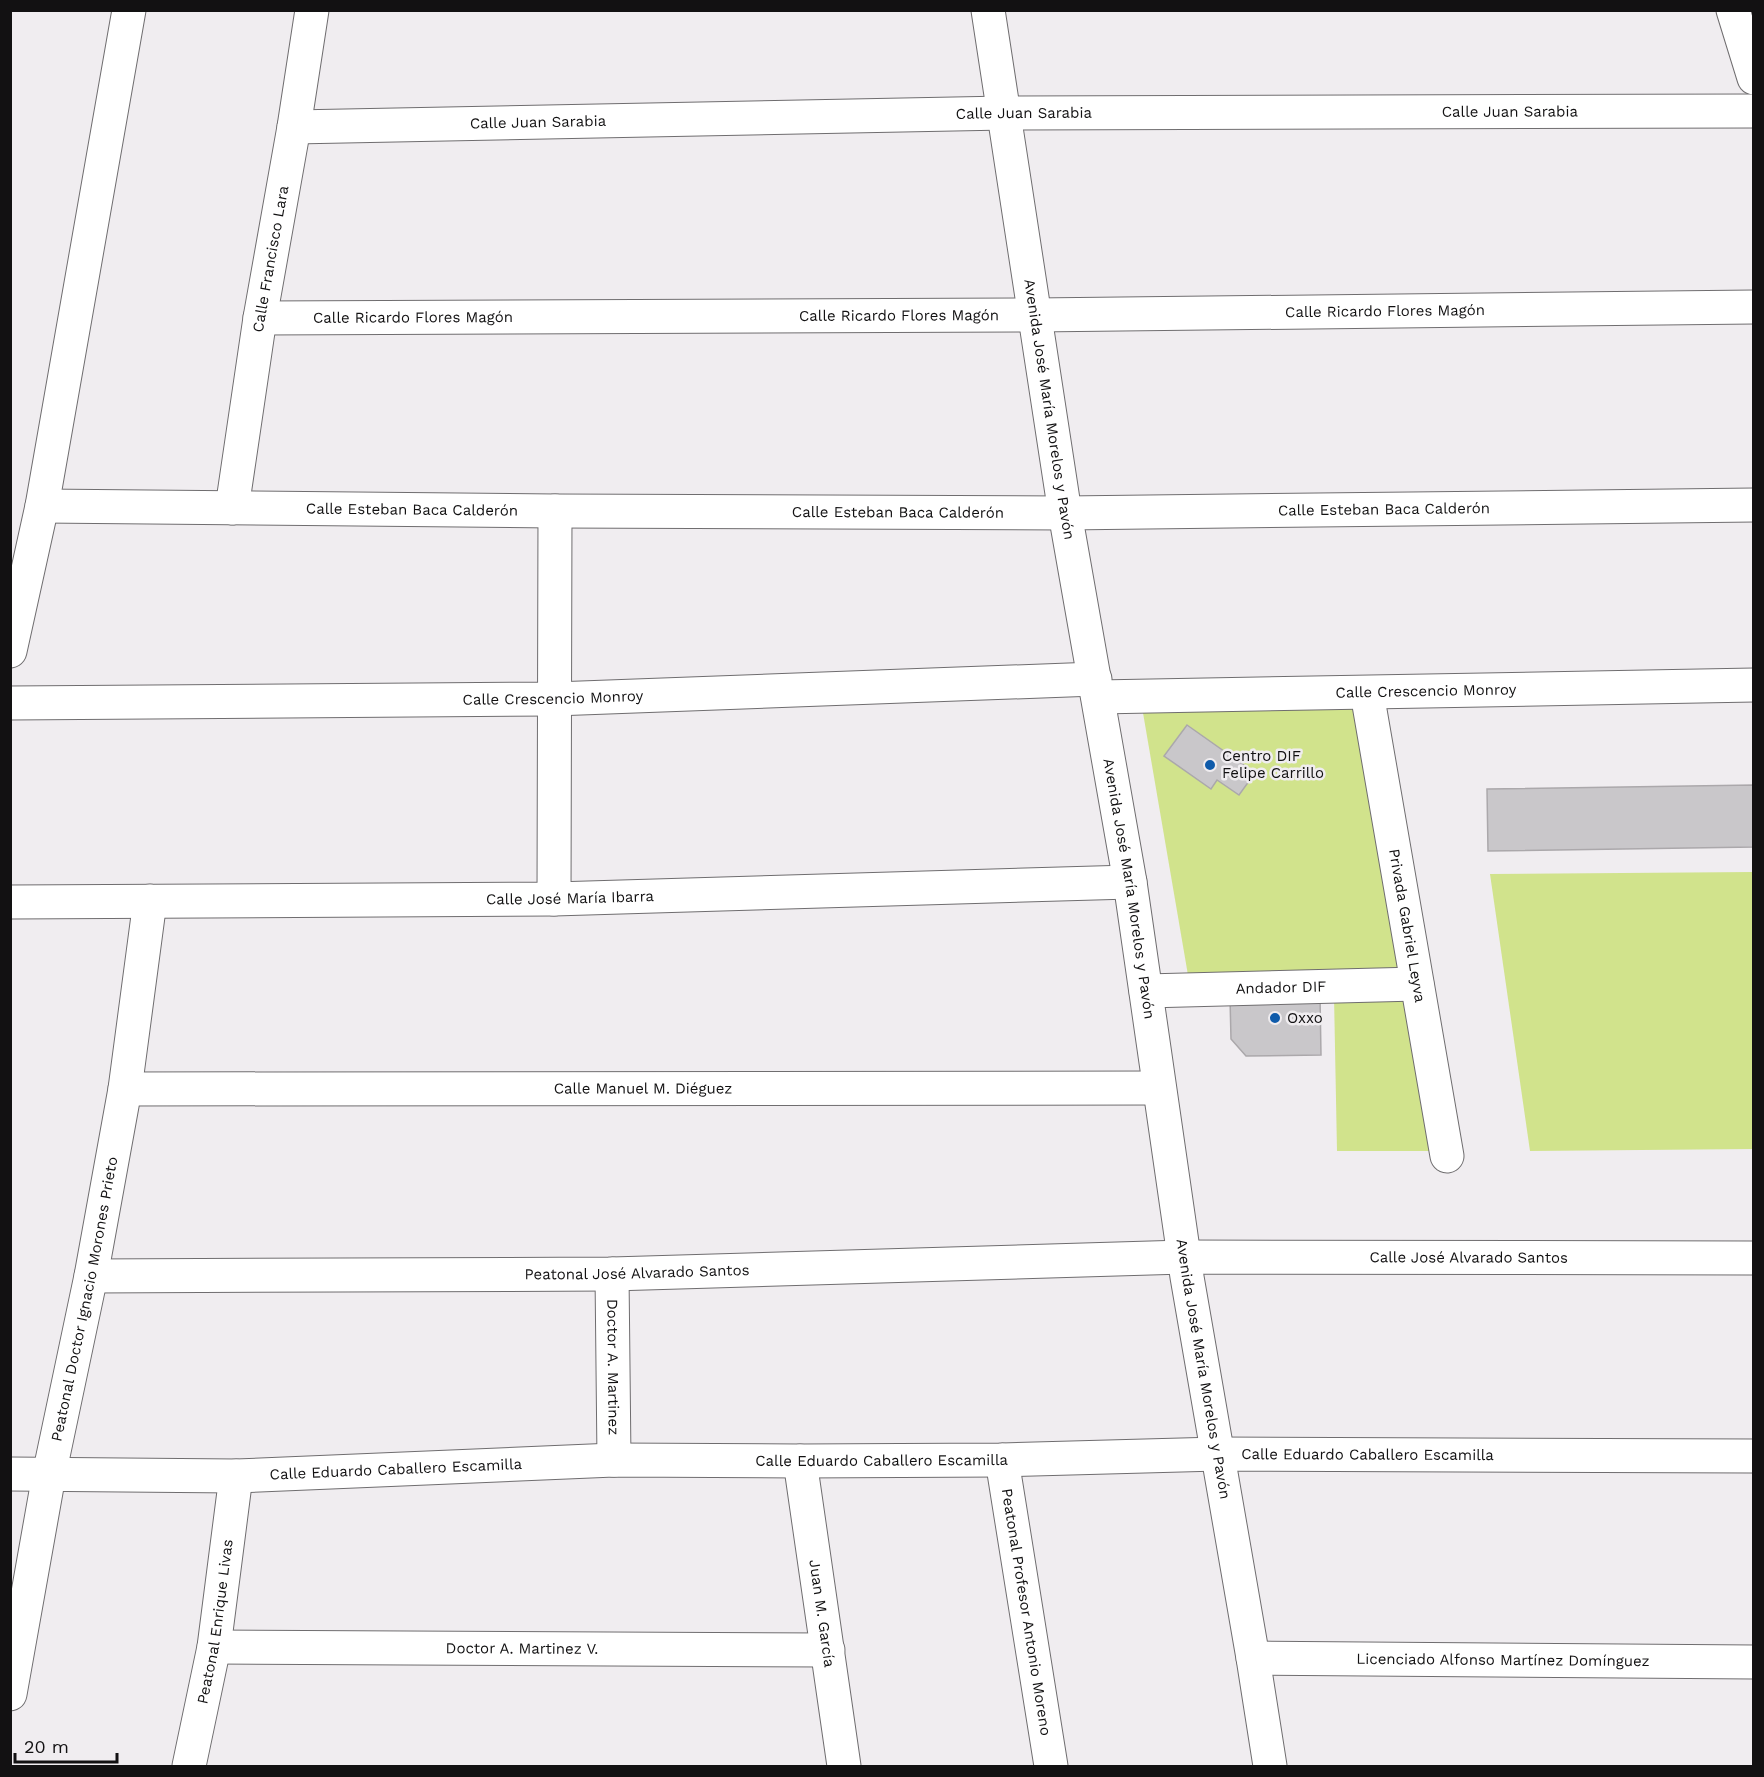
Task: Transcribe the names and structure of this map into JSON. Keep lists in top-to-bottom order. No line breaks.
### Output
{"streets":{"street":["Calle Juan Sarabia","Calle Francisco Lara","Calle Ricardo Flores Magón","Avenida José María Morelos y Pavón","Calle Esteban Baca Calderón","Calle Crescencio Monroy","Calle José María Ibarra","Privada Gabriel Leyva","Andador DIF","Calle Manuel M. Diéguez","Calle José Alvarado Santos","Peatonal José Alvarado Santos","Peatonal Doctor Ignacio Morones Prieto","Doctor A. Martinez","Calle Eduardo Caballero Escamilla","Peatonal Profesor Antonio Moreno","Juan M. García","Peatonal Enrique Livas","Doctor A. Martinez V.","Licenciado Alfonso Martínez Domínguez"]},"crossings":[["Calle Juan Sarabia","Calle Francisco Lara"],["Calle Juan Sarabia","Avenida José María Morelos y Pavón"],["Calle Francisco Lara","Calle Ricardo Flores Magón"],["Calle Francisco Lara","Calle Esteban Baca Calderón"],["Calle Ricardo Flores Magón","Avenida José María Morelos y Pavón"],["Avenida José María Morelos y Pavón","Calle Esteban Baca Calderón"],["Avenida José María Morelos y Pavón","Calle Crescencio Monroy"],["Avenida José María Morelos y Pavón","Calle José María Ibarra"],["Avenida José María Morelos y Pavón","Andador DIF"],["Avenida José María Morelos y Pavón","Calle Manuel M. Diéguez"],["Avenida José María Morelos y Pavón","Calle José Alvarado Santos"],["Avenida José María Morelos y Pavón","Peatonal José Alvarado Santos"],["Avenida José María Morelos y Pavón","Calle Eduardo Caballero Escamilla"],["Avenida José María Morelos y Pavón","Licenciado Alfonso Martínez Domínguez"],["Calle Crescencio Monroy","Privada Gabriel Leyva"],["Calle José María Ibarra","Peatonal Doctor Ignacio Morones Prieto"],["Privada Gabriel Leyva","Andador DIF"],["Calle Manuel M. Diéguez","Peatonal Doctor Ignacio Morones Prieto"],["Calle José Alvarado Santos","Peatonal José Alvarado Santos"],["Peatonal José Alvarado Santos","Peatonal Doctor Ignacio Morones Prieto"],["Peatonal José Alvarado Santos","Doctor A. Martinez"],["Peatonal Doctor Ignacio Morones Prieto","Calle Eduardo Caballero Escamilla"],["Doctor A. Martinez","Calle Eduardo Caballero Escamilla"],["Calle Eduardo Caballero Escamilla","Peatonal Profesor Antonio Moreno"],["Calle Eduardo Caballero Escamilla","Juan M. García"],["Calle Eduardo Caballero Escamilla","Peatonal Enrique Livas"],["Juan M. García","Doctor A. Martinez V."],["Peatonal Enrique Livas","Doctor A. Martinez V."]],"places":["Centro DIF Felipe Carrillo","Oxxo"],"scale_bar":"20 m"}
